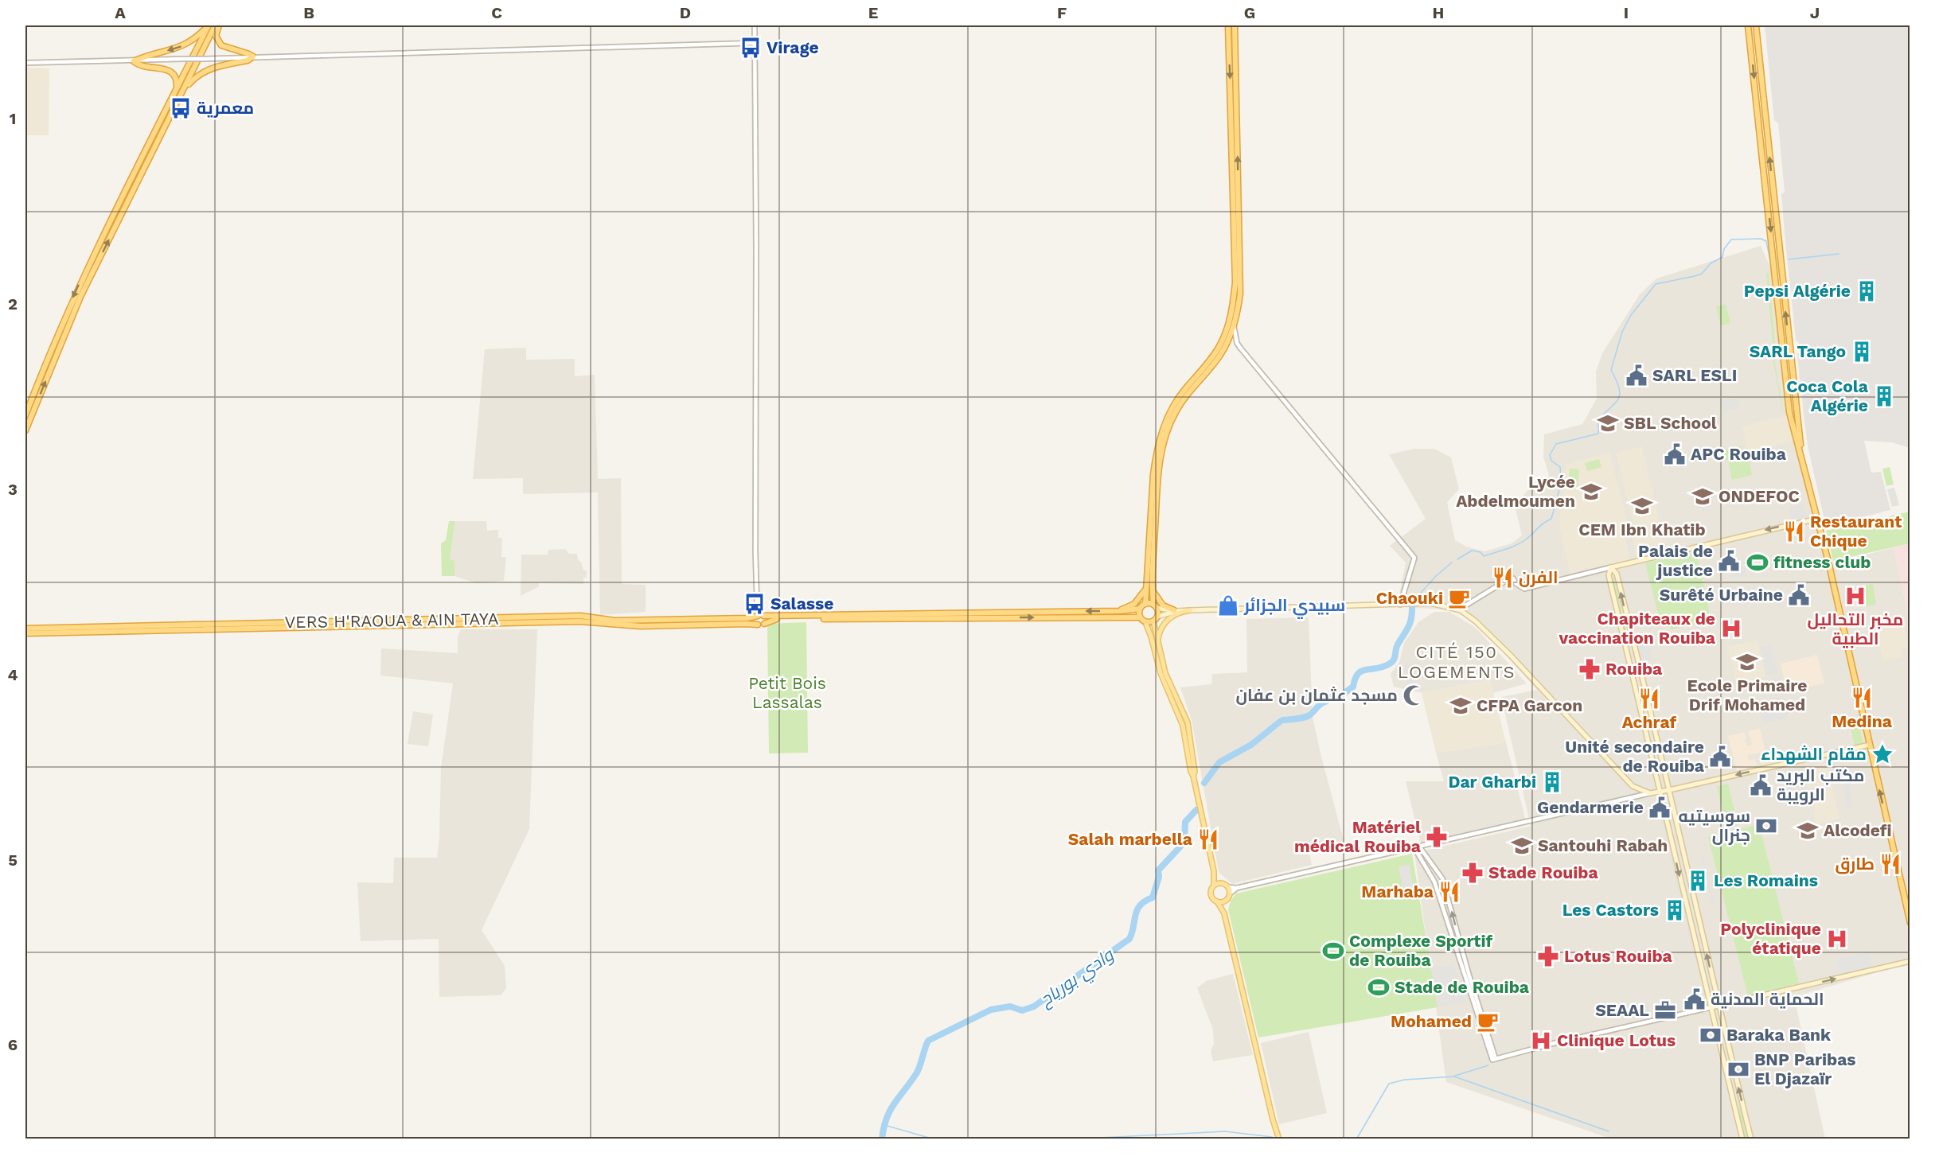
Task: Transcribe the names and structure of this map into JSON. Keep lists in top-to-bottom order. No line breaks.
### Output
{"streets":{"highway":["VERS H'RAOUA & AIN TAYA"]},"districts":["CITÉ 150 LOGEMENTS"],"water":["وادي بورياح"],"parks":["Petit Bois Lassalas"],"places":{"bus stop":["Virage","معمرية","Salasse"],"building":["Pepsi Algérie","SARL Tango","Coca Cola Algérie","Dar Gharbi","Les Romains","Les Castors"],"public building":["SARL ESLI","APC Rouiba","Palais de justice","Surêté Urbaine","Unité secondaire de Rouiba","مكتب البريد الرويبة","Gendarmerie","الحماية المدنية"],"school or university":["SBL School","Lycée Abdelmoumen","ONDEFOC","CEM Ibn Khatib","Ecole Primaire Drif Mohamed","CFPA Garcon","Alcodefi","Santouhi Rabah"],"restaurant":["Restaurant Chique","الفرن","Medina","Achraf","Salah marbella","طارق","Marhaba"],"sports":["fitness club","Complexe Sportif de Rouiba","Stade de Rouiba"],"hospital":["مخبر التحاليل الطبية","Chapiteaux de vaccination Rouiba","Polyclinique étatique","Clinique Lotus"],"cafe":["Chaouki","Mohamed"],"shop":["سبيدي الجزائر"],"pharmacy":["Rouiba","Matériel médical Rouiba","Stade Rouiba","Lotus Rouiba"],"mosque":["مسجد عثمان بن عفان"],"place":["مقام الشهداء"],"bank":["سوسيتيه جنرال","Baraka Bank","BNP Paribas El Djazaïr"],"office":["SEAAL"]},"grid":{"columns":["A","B","C","D","E","F","G","H","I","J"],"rows":["1","2","3","4","5","6"]}}
